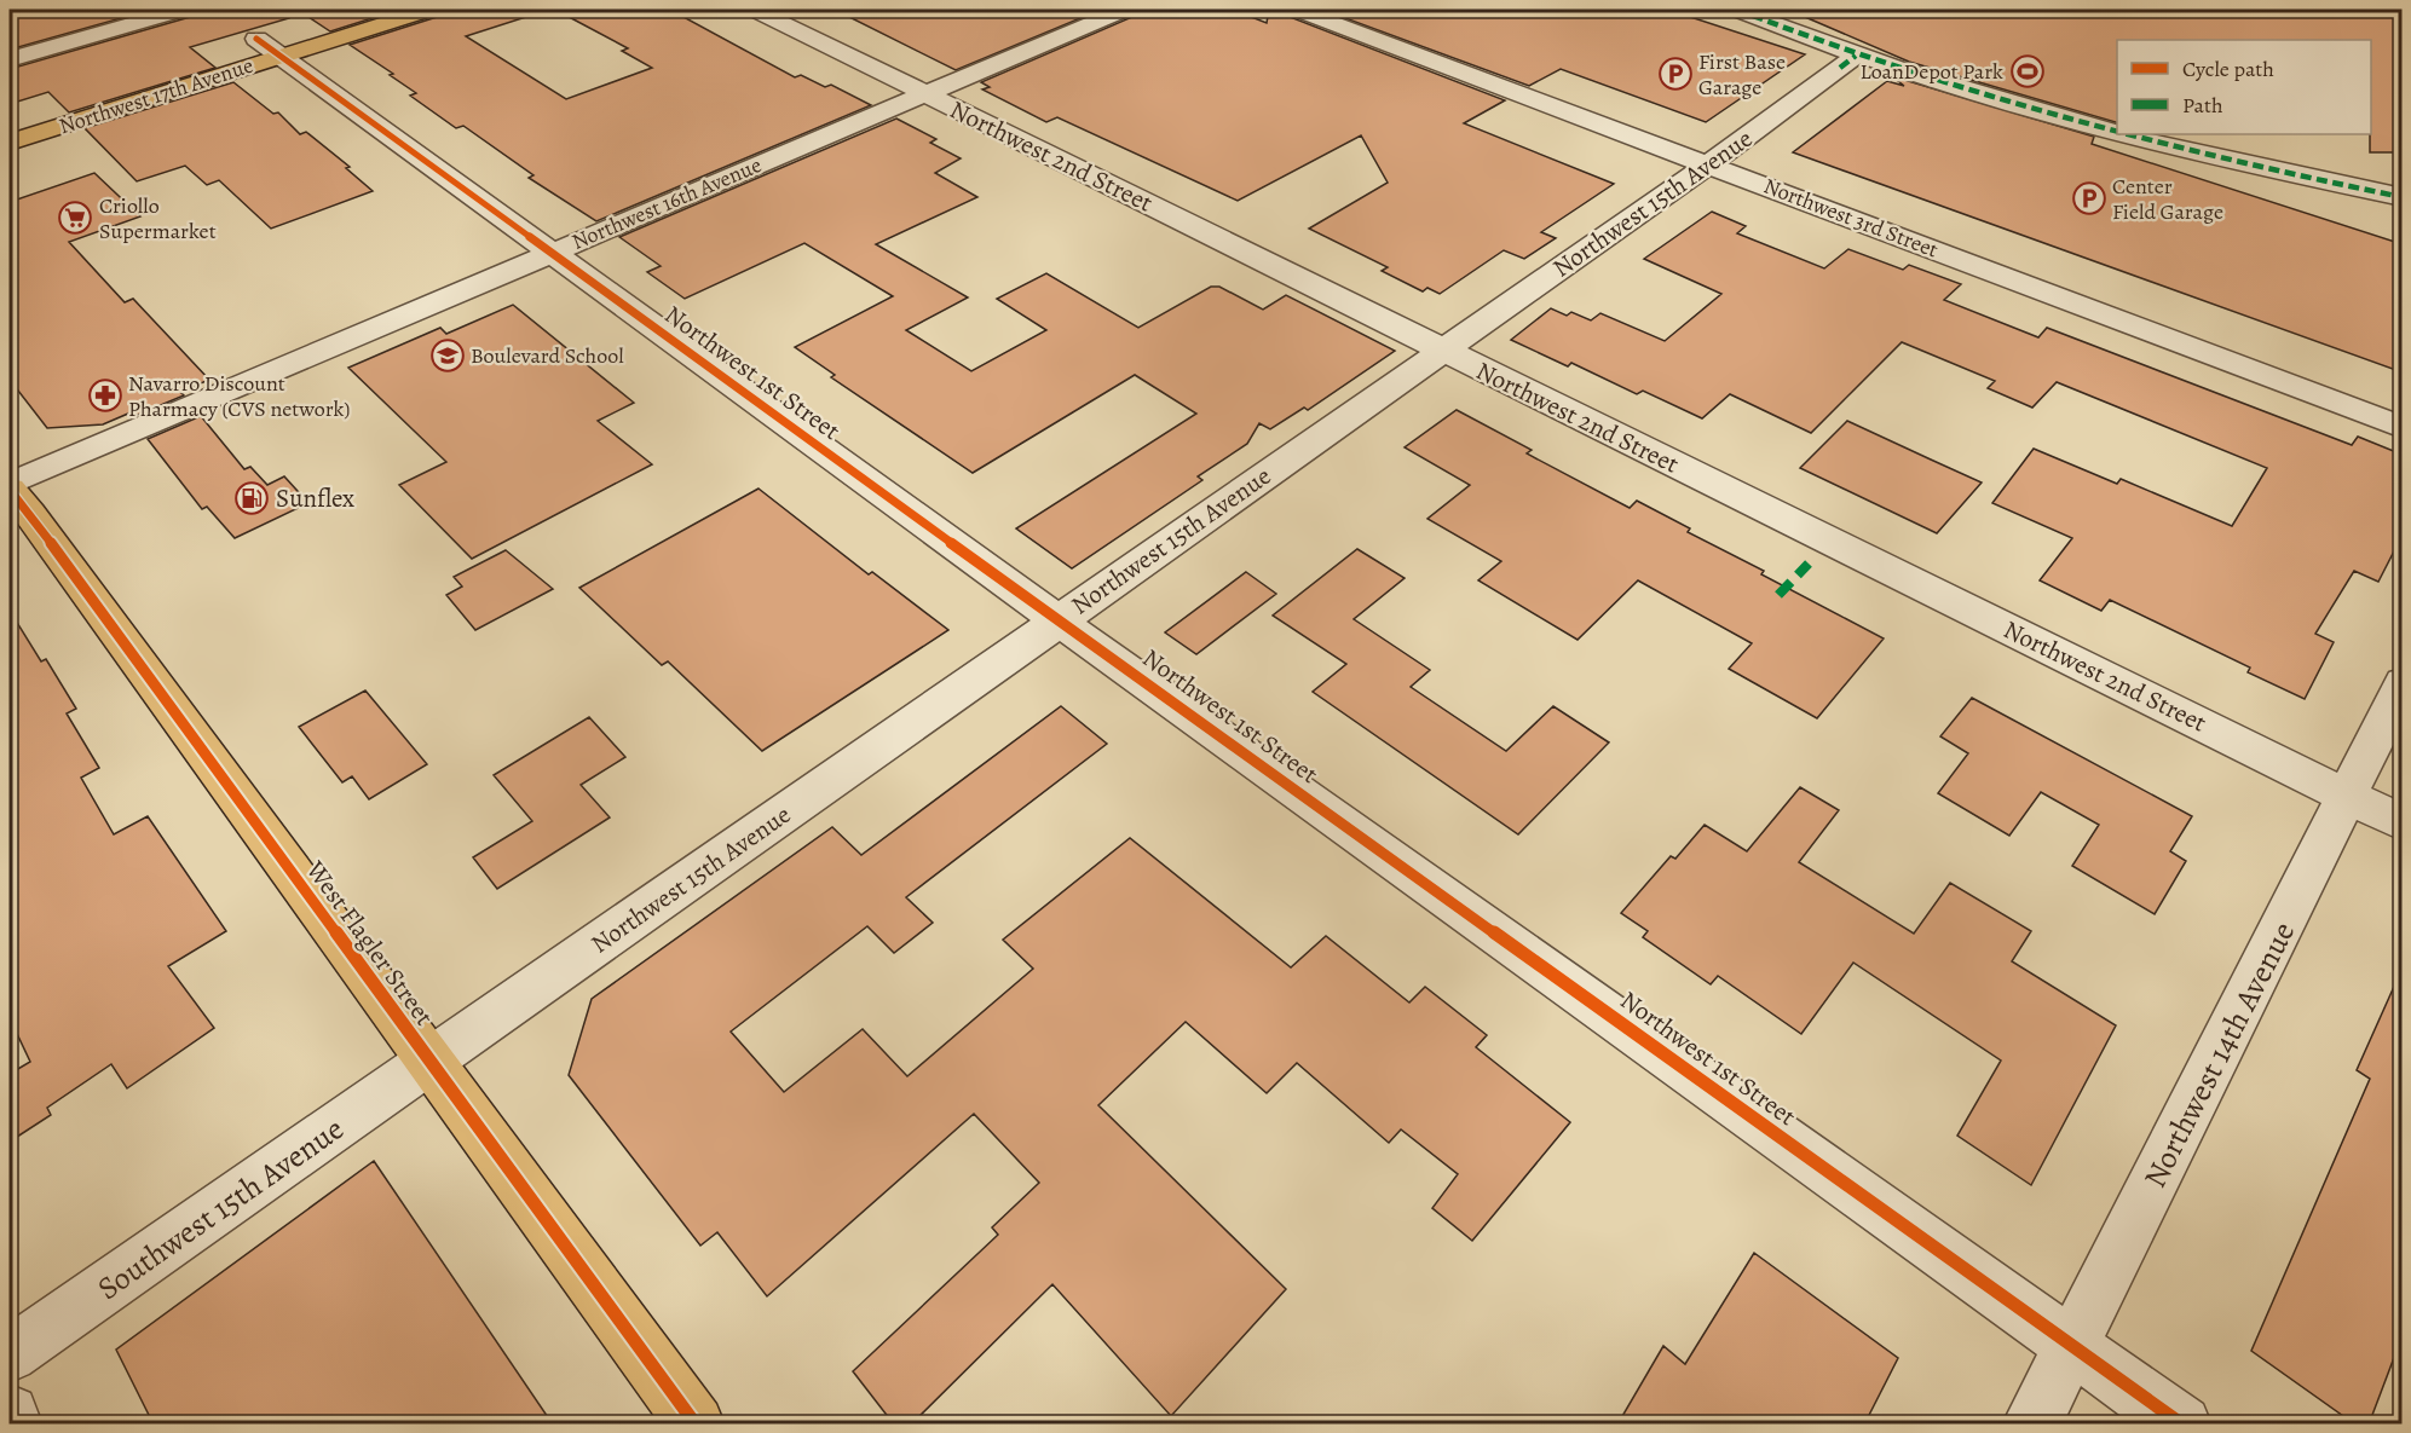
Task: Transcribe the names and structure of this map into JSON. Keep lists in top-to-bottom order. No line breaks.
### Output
{"streets":{"main road":["Northwest 17th Avenue","West Flagler Street"],"street":["Northwest 2nd Street","Northwest 16th Avenue","Northwest 15th Avenue","Northwest 3rd Street","Northwest 1st Street","Northwest 14th Avenue","Southwest 15th Avenue"]},"crossings":[["Northwest 17th Avenue","Northwest 1st Street"],["Northwest 2nd Street","Northwest 16th Avenue"],["Northwest 2nd Street","Northwest 15th Avenue"],["Northwest 2nd Street","Northwest 14th Avenue"],["Northwest 16th Avenue","Northwest 1st Street"],["Northwest 15th Avenue","Northwest 3rd Street"],["Northwest 15th Avenue","Northwest 1st Street"],["Northwest 15th Avenue","West Flagler Street"],["Northwest 15th Avenue","Southwest 15th Avenue"],["Northwest 1st Street","Northwest 14th Avenue"],["West Flagler Street","Southwest 15th Avenue"]],"places":{"sports":["LoanDepot Park"],"parking":["First Base Garage","Center Field Garage"],"supermarket":["Criollo Supermarket"],"school or university":["Boulevard School"],"pharmacy":["Navarro Discount Pharmacy (CVS network)"],"fuel station":["Sunflex"]},"legend":["Cycle path","Path"]}
